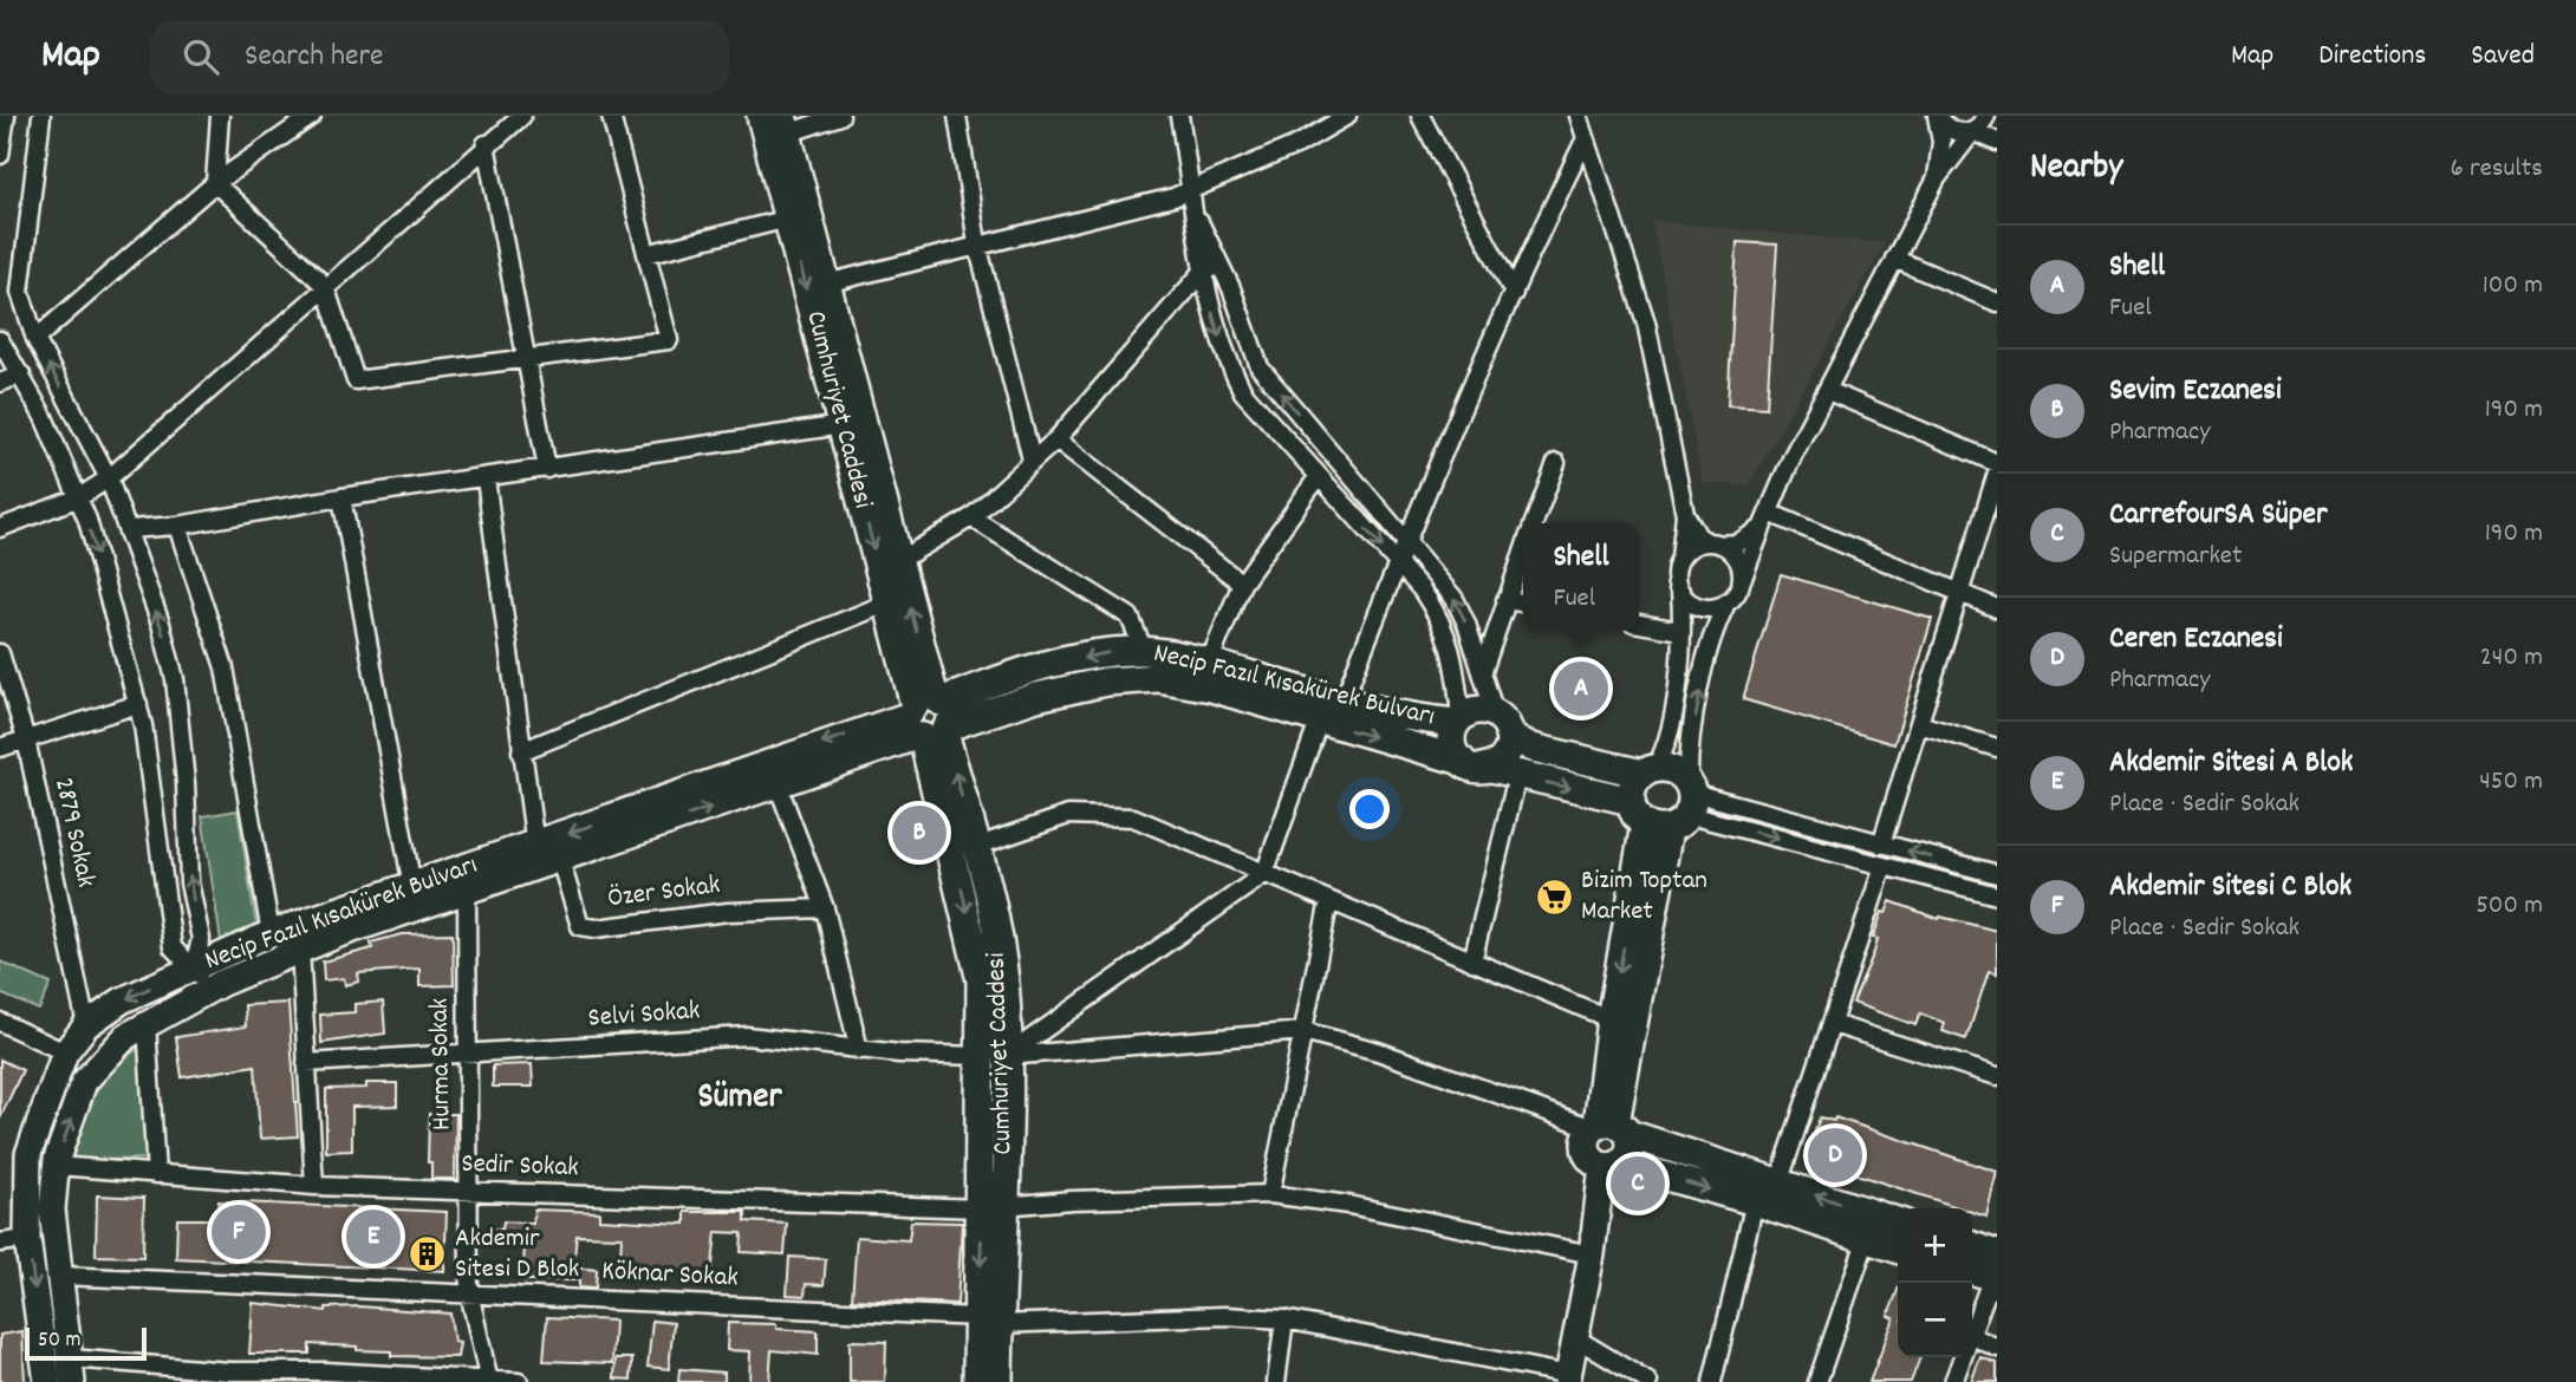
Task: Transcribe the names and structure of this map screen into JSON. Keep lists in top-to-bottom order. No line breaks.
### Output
{"streets":{"main road":["Cumhuriyet Caddesi","Necip Fazıl Kısakürek Bulvarı"],"street":["2879 Sokak","Özer Sokak","Selvi Sokak","Hurma Sokak","Sedir Sokak","Köknar Sokak"]},"crossings":[["Cumhuriyet Caddesi","Necip Fazıl Kısakürek Bulvarı"],["Cumhuriyet Caddesi","Selvi Sokak"],["Cumhuriyet Caddesi","Sedir Sokak"],["Cumhuriyet Caddesi","Köknar Sokak"],["Necip Fazıl Kısakürek Bulvarı","2879 Sokak"],["Necip Fazıl Kısakürek Bulvarı","Özer Sokak"],["Necip Fazıl Kısakürek Bulvarı","Hurma Sokak"],["Necip Fazıl Kısakürek Bulvarı","Sedir Sokak"],["Necip Fazıl Kısakürek Bulvarı","Köknar Sokak"],["Selvi Sokak","Hurma Sokak"],["Hurma Sokak","Sedir Sokak"],["Hurma Sokak","Köknar Sokak"]],"districts":["Sümer"],"places":{"supermarket":["Bizim Toptan Market"],"building":["Akdemir Sitesi D Blok"]},"scale_bar":"50 m","page":{"header":"Map","search":"Search here","nav":["Map","Directions","Saved"],"heading":["Nearby","6 results"],"list":[{"mark":"A","name":"Shell","note":"Fuel","value":"100 m"},{"mark":"B","name":"Sevim Eczanesi","note":"Pharmacy","value":"190 m"},{"mark":"C","name":"CarrefourSA Süper","note":"Supermarket","value":"190 m"},{"mark":"D","name":"Ceren Eczanesi","note":"Pharmacy","value":"240 m"},{"mark":"E","name":"Akdemir Sitesi A Blok","note":"Place · Sedir Sokak","value":"450 m"},{"mark":"F","name":"Akdemir Sitesi C Blok","note":"Place · Sedir Sokak","value":"500 m"}],"popup":["Shell","Fuel"],"pins":["A","B","D","C","F","E"],"map_buttons":["+","−"],"scale":"50 m"}}
